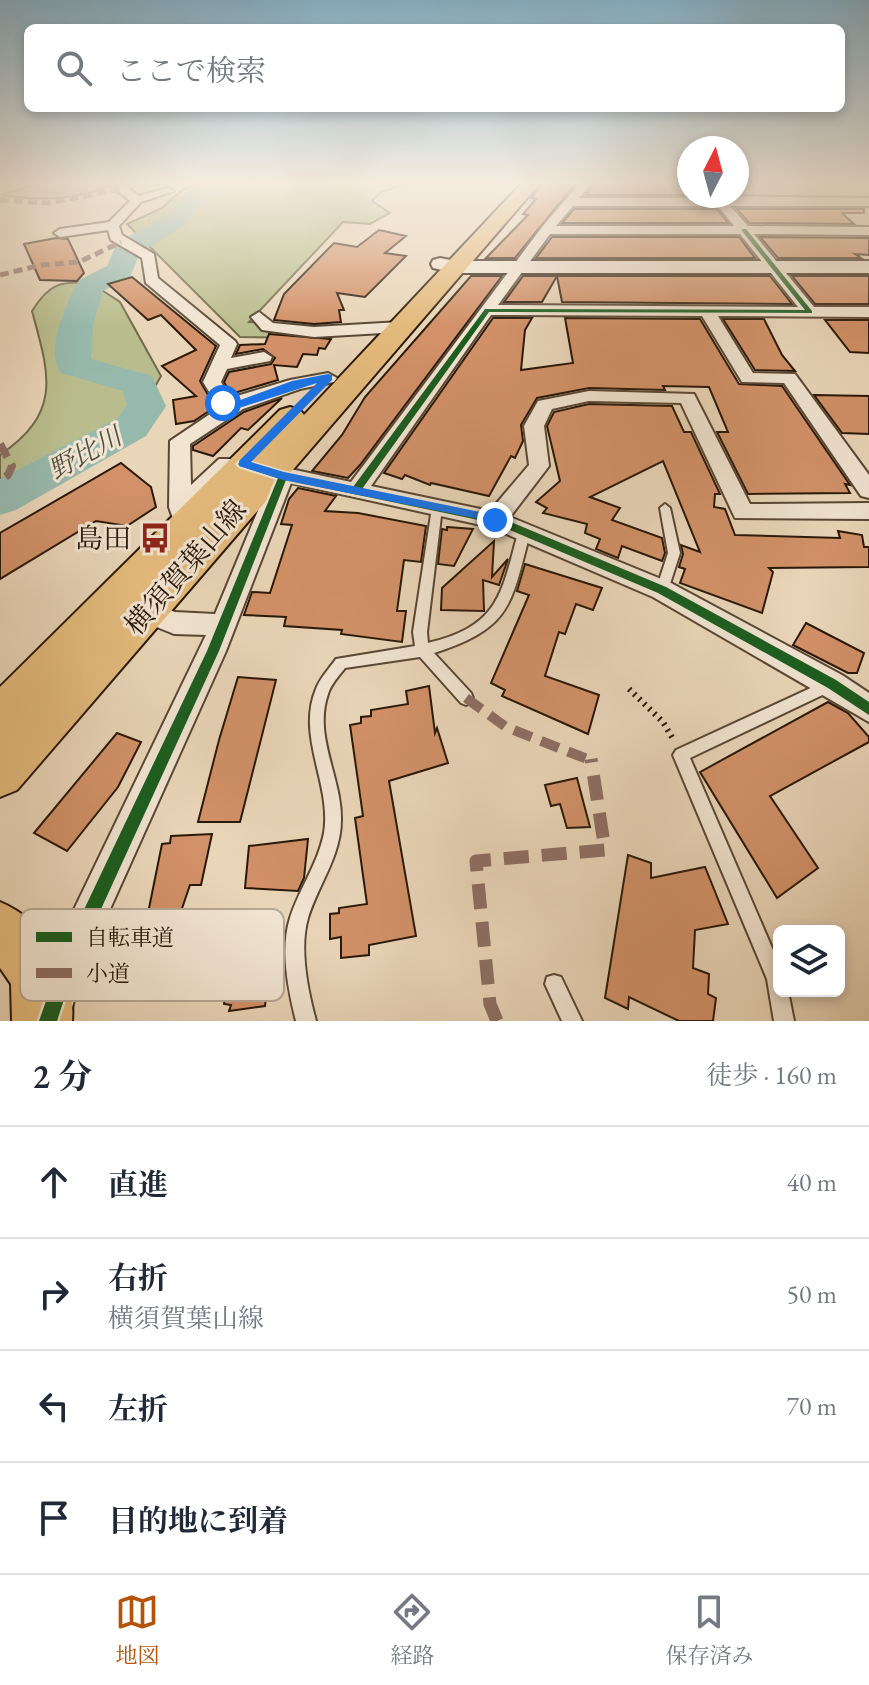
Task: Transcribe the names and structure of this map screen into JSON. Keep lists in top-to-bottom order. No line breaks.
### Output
{"streets":{"main road":["横須賀葉山線"]},"water":["野比川"],"places":{"bus stop":["島田"]},"legend":["自転車道","小道"],"north":"top","page":{"search":"ここで検索","heading":["2 分","徒歩 · 160 m"],"list":[["直進","40 m"],["右折","横須賀葉山線","50 m"],["左折","70 m"],"目的地に到着"],"nav":["地図","経路","保存済み"]}}
